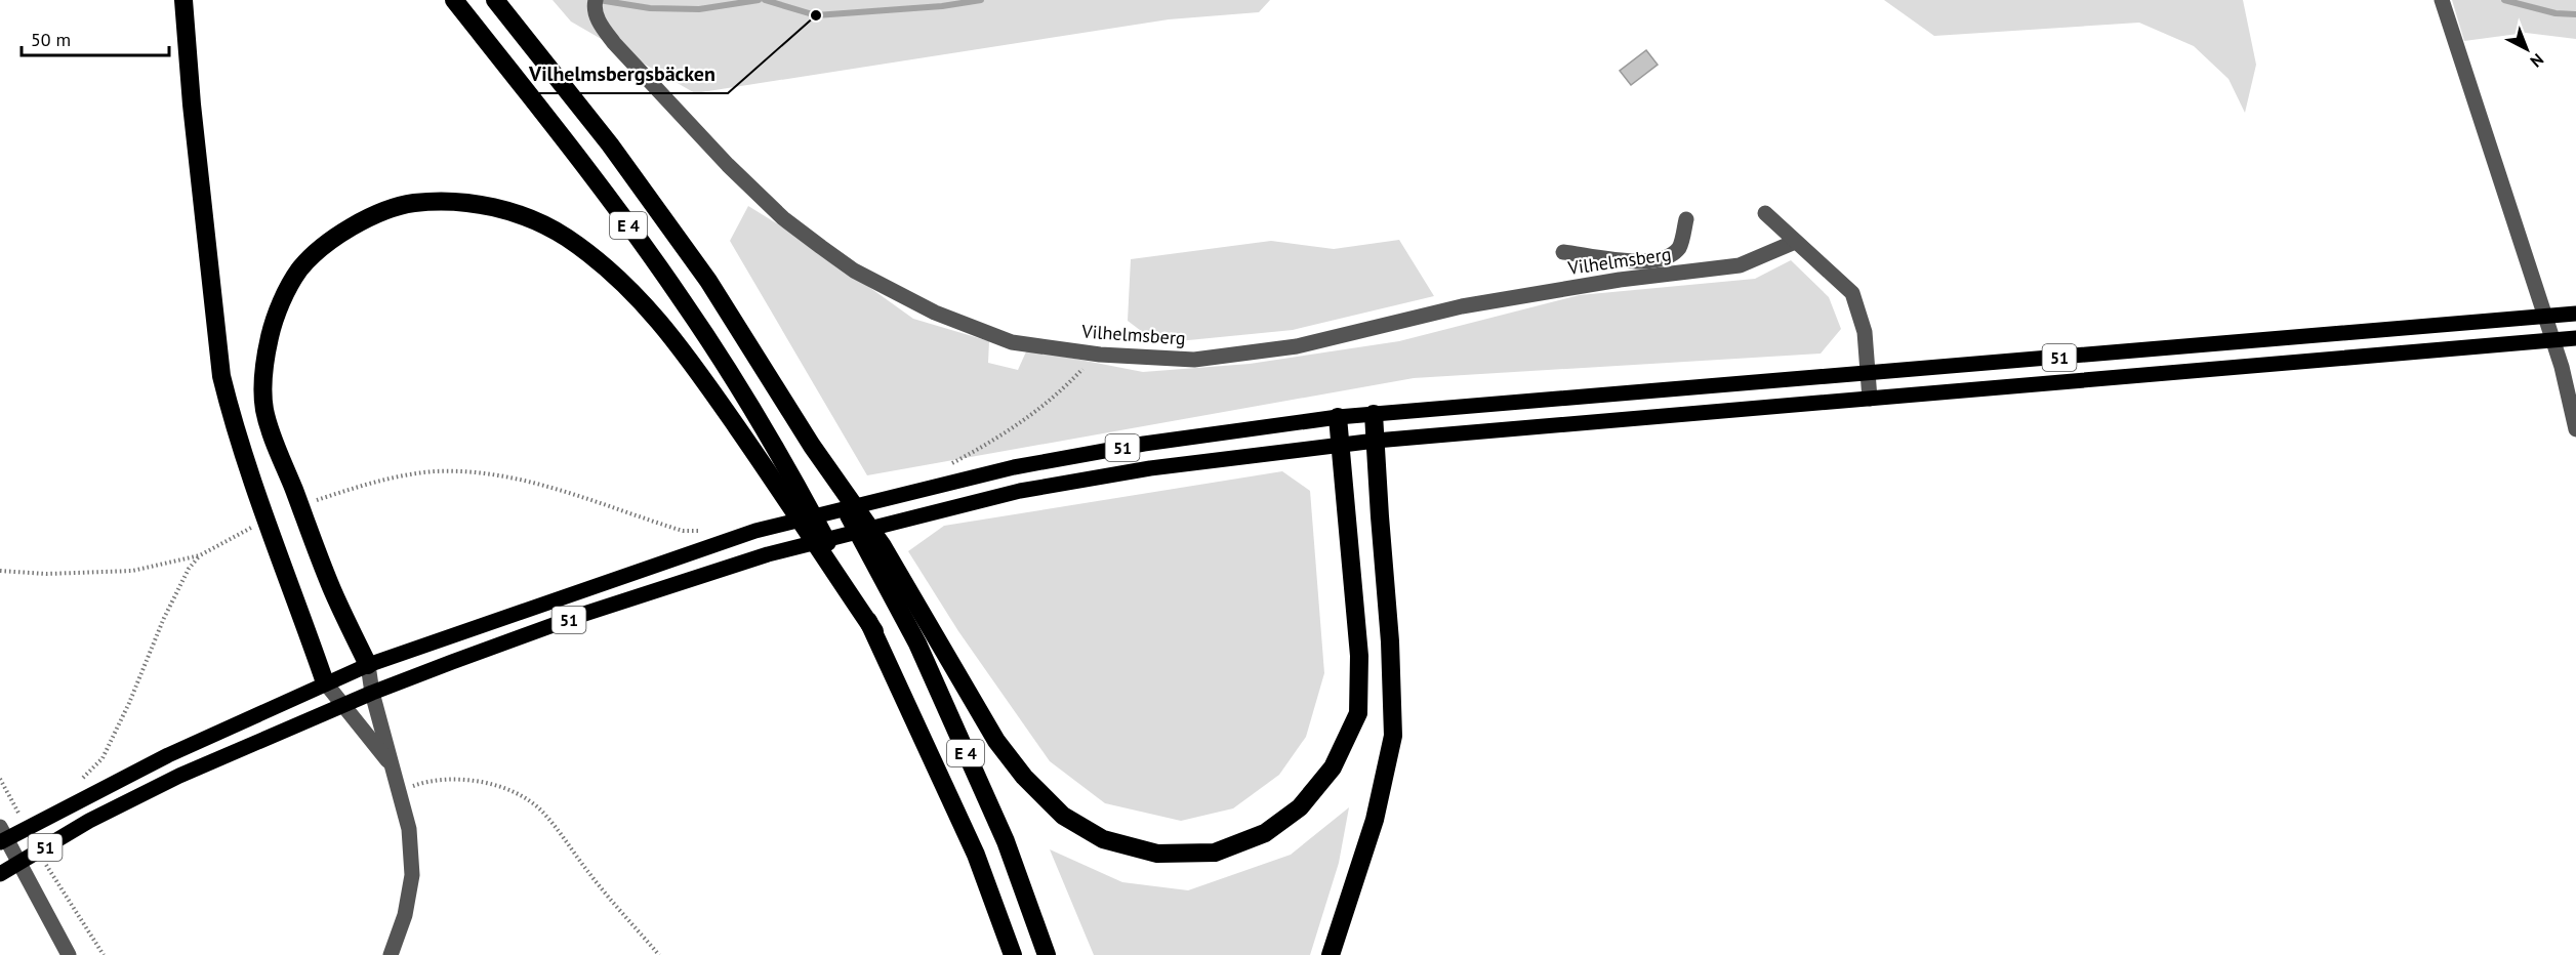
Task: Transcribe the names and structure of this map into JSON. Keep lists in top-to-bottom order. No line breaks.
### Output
{"streets":{"highway":["E 4"],"main road":["51"],"street":["Vilhelmsberg"]},"places":["Vilhelmsbergsbäcken"],"scale_bar":"50 m","north":"bottom right"}
